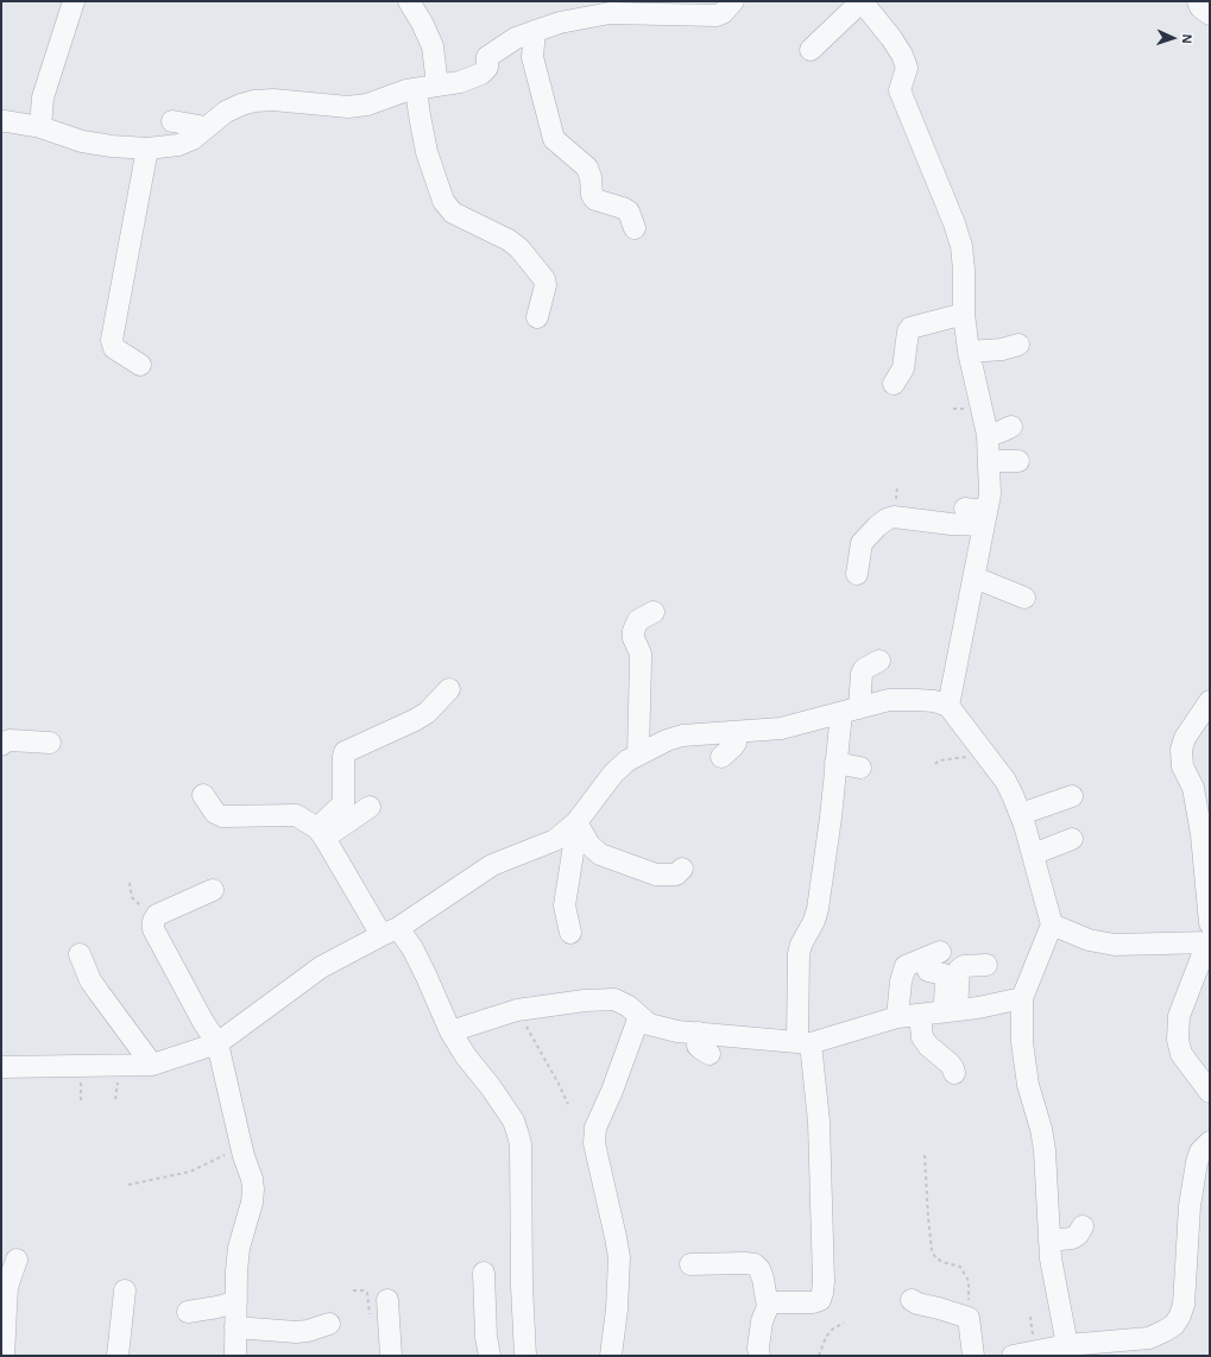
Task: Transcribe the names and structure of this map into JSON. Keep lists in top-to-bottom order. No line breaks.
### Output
{"north":"right"}
